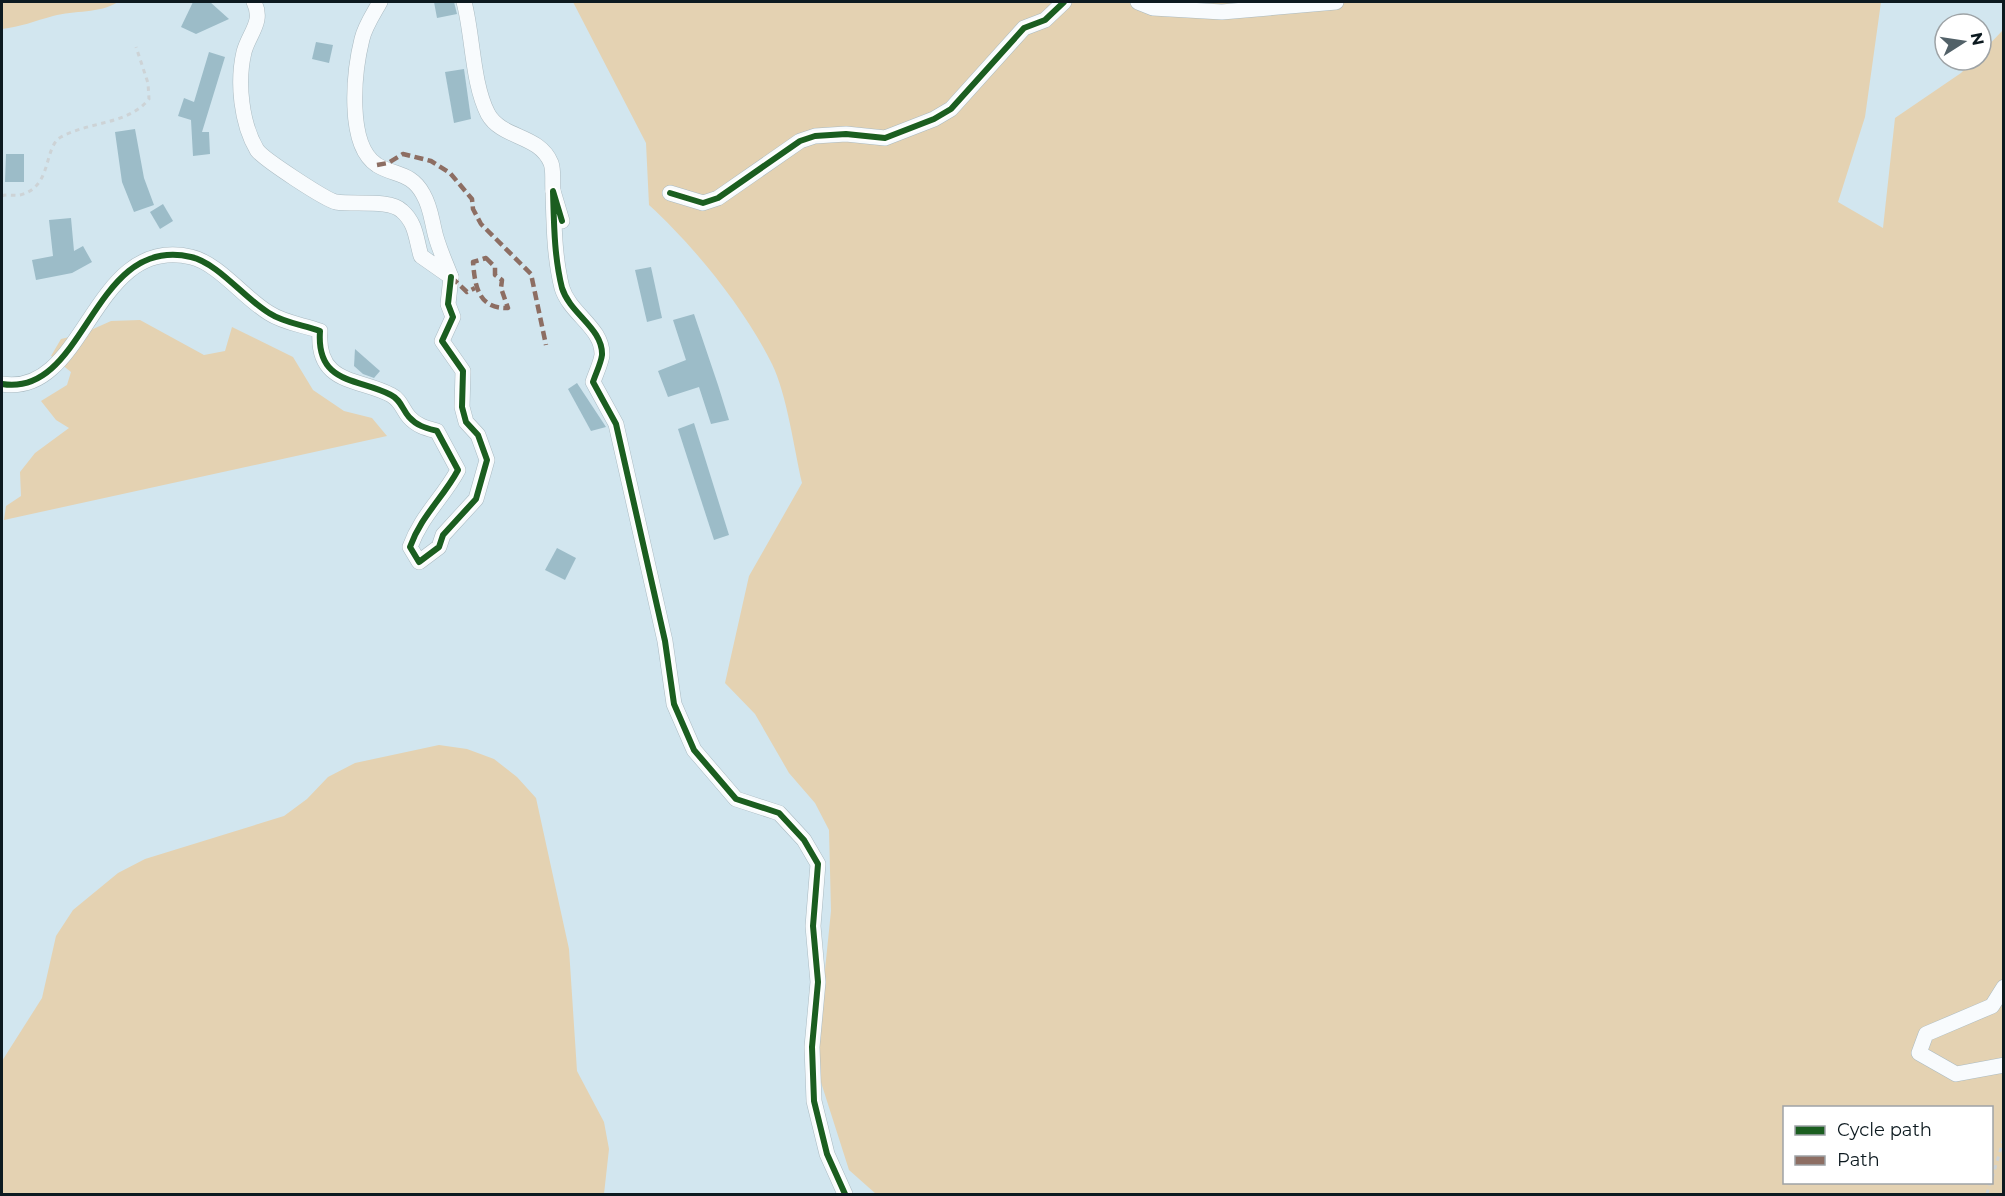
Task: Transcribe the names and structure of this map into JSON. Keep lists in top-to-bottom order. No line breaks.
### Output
{"legend":["Cycle path","Path"],"north":"right"}
